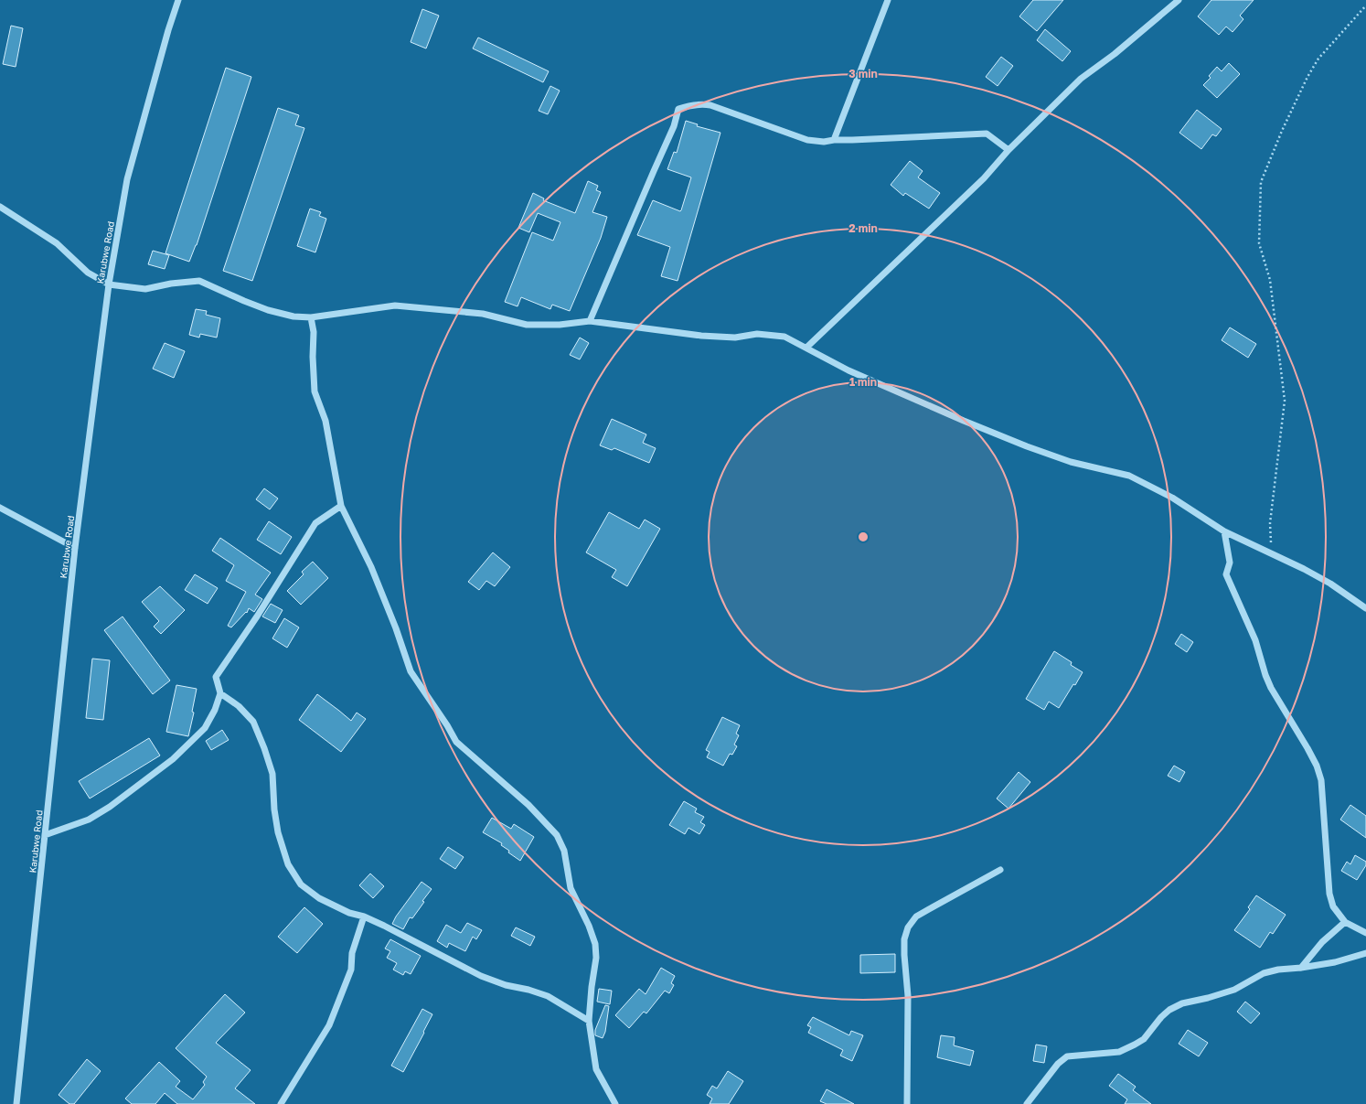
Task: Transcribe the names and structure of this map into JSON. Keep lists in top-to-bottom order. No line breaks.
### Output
{"streets":{"street":["Karubwe Road"]},"rings":["3 min","2 min","1 min"]}
